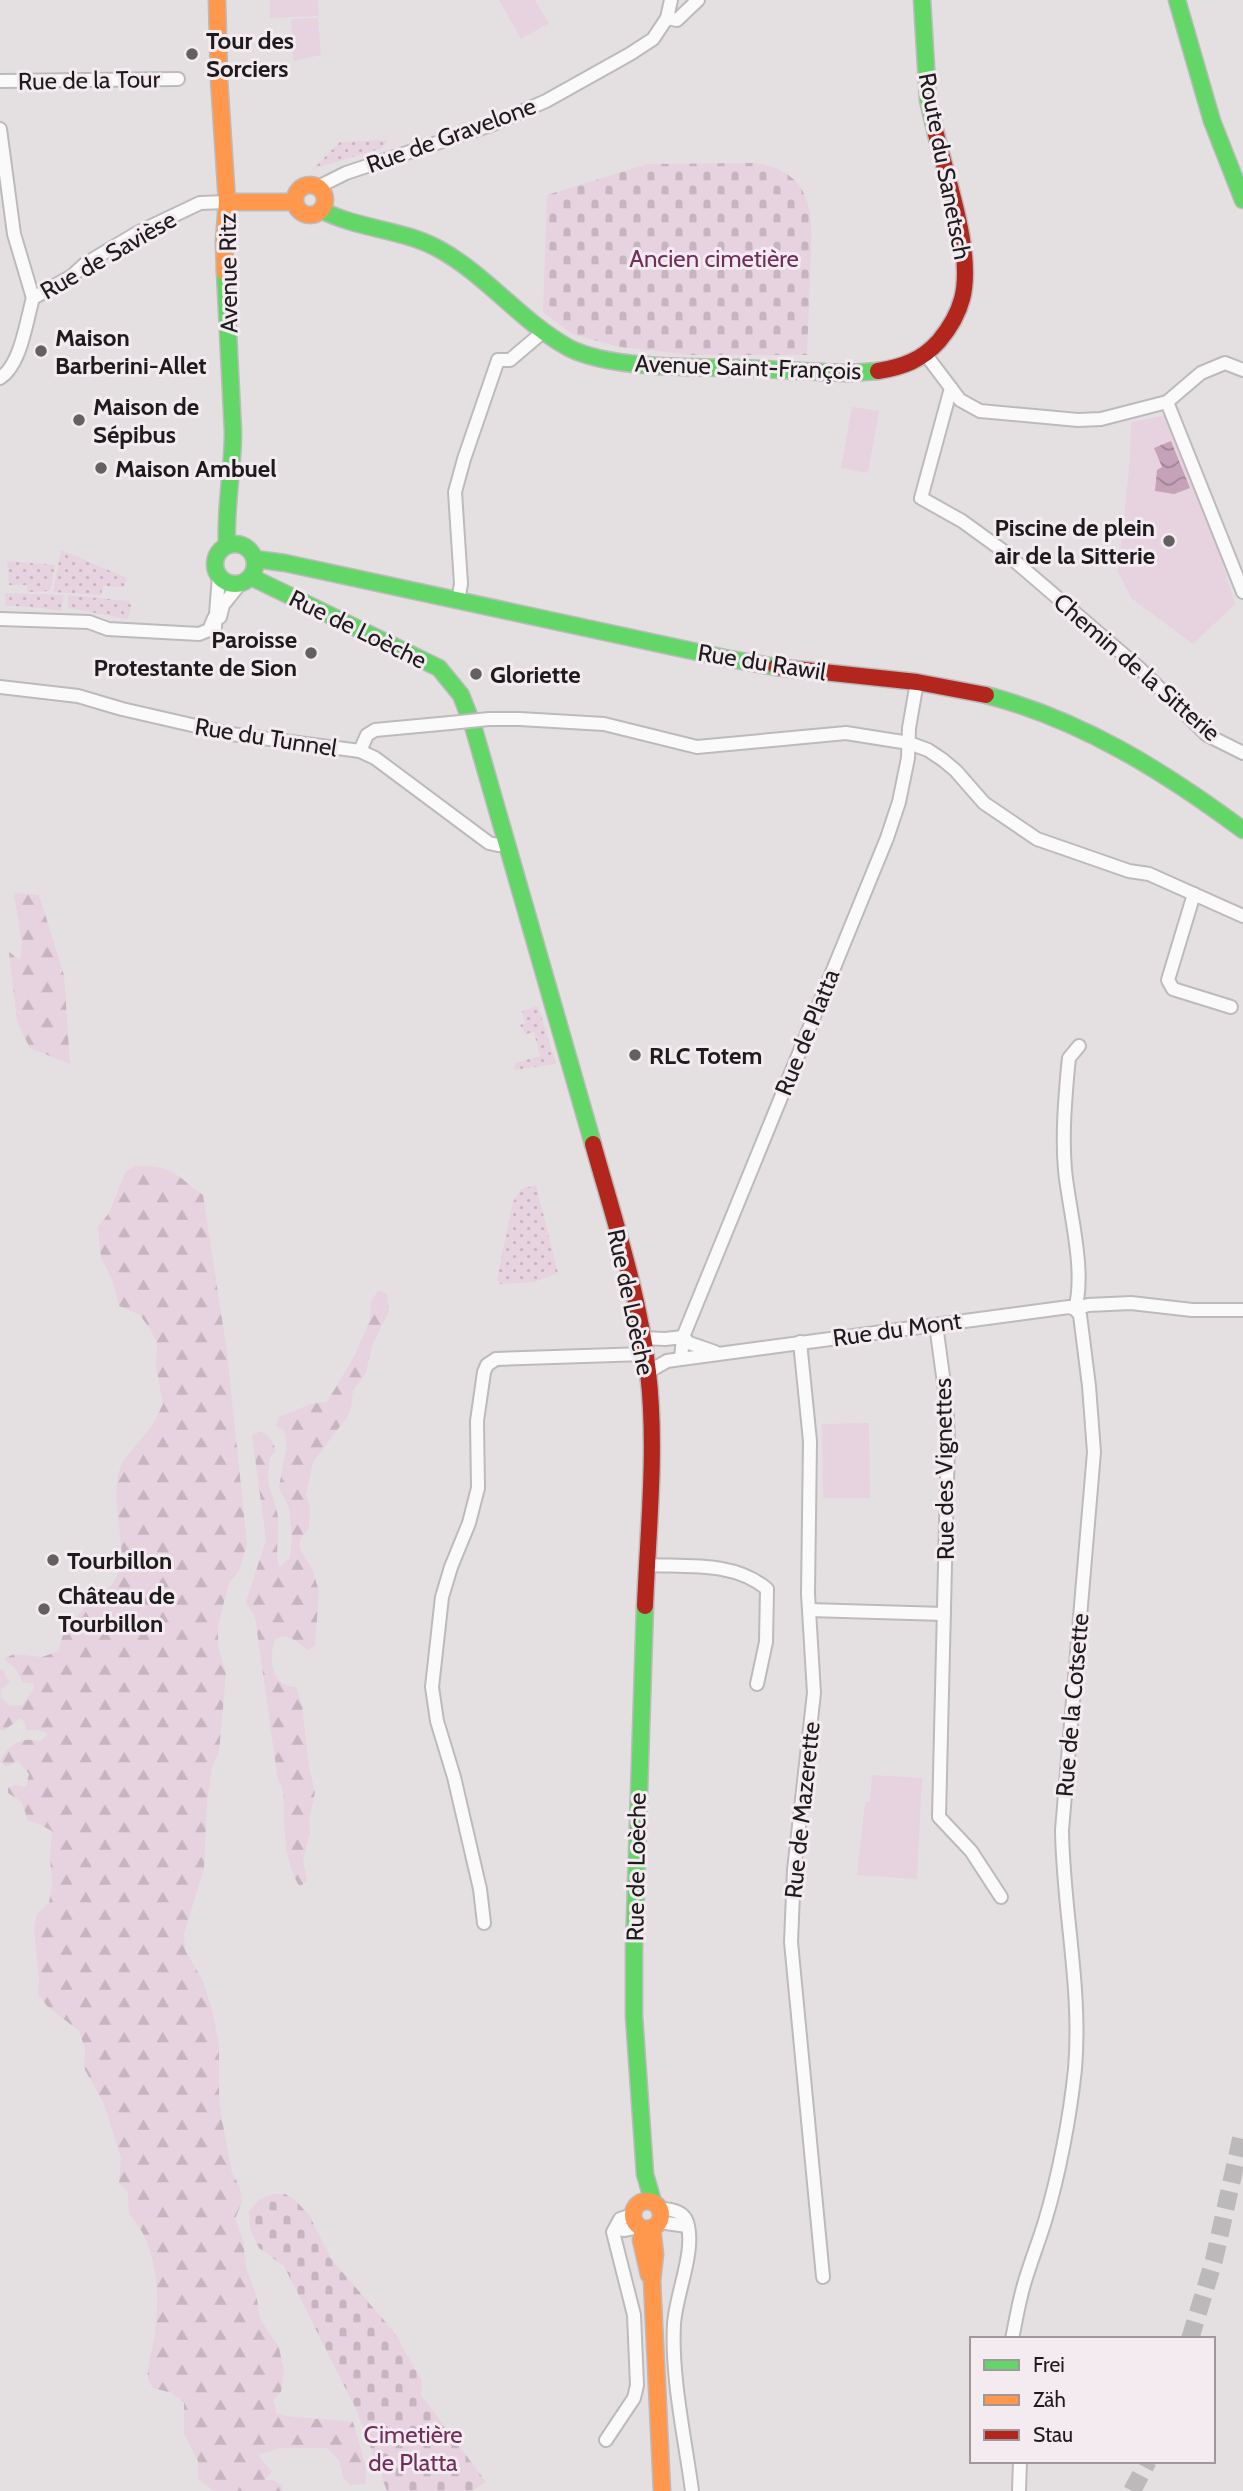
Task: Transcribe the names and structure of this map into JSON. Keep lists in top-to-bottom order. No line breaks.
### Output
{"streets":{"street":["Rue de la Tour","Rue de Gravelone","Route du Sanetsch","Rue de Savièse","Avenue Ritz","Avenue Saint-François","Rue de Loèche","Rue du Rawil","Chemin de la Sitterie","Rue du Tunnel","Rue de Platta","Rue du Mont","Rue des Vignettes","Rue de la Cotsette","Rue de Mazerette"]},"crossings":[["Rue de Gravelone","Avenue Saint-François"],["Route du Sanetsch","Avenue Saint-François"],["Rue de Savièse","Avenue Ritz"],["Avenue Ritz","Rue de Loèche"],["Avenue Ritz","Rue du Rawil"],["Rue de Loèche","Rue du Rawil"],["Rue de Loèche","Rue du Tunnel"],["Rue de Loèche","Rue du Mont"],["Rue du Rawil","Rue de Platta"],["Rue de Platta","Rue du Mont"],["Rue du Mont","Rue des Vignettes"],["Rue du Mont","Rue de la Cotsette"],["Rue du Mont","Rue de Mazerette"]],"parks":["Ancien cimetière","Cimetière de Platta"],"places":["Tour des Sorciers","Maison Barberini-Allet","Maison de Sépibus","Maison Ambuel","Piscine de plein air de la Sitterie","Paroisse Protestante de Sion","Gloriette","RLC Totem","Tourbillon","Château de Tourbillon"],"legend":["Frei","Zäh","Stau"]}
